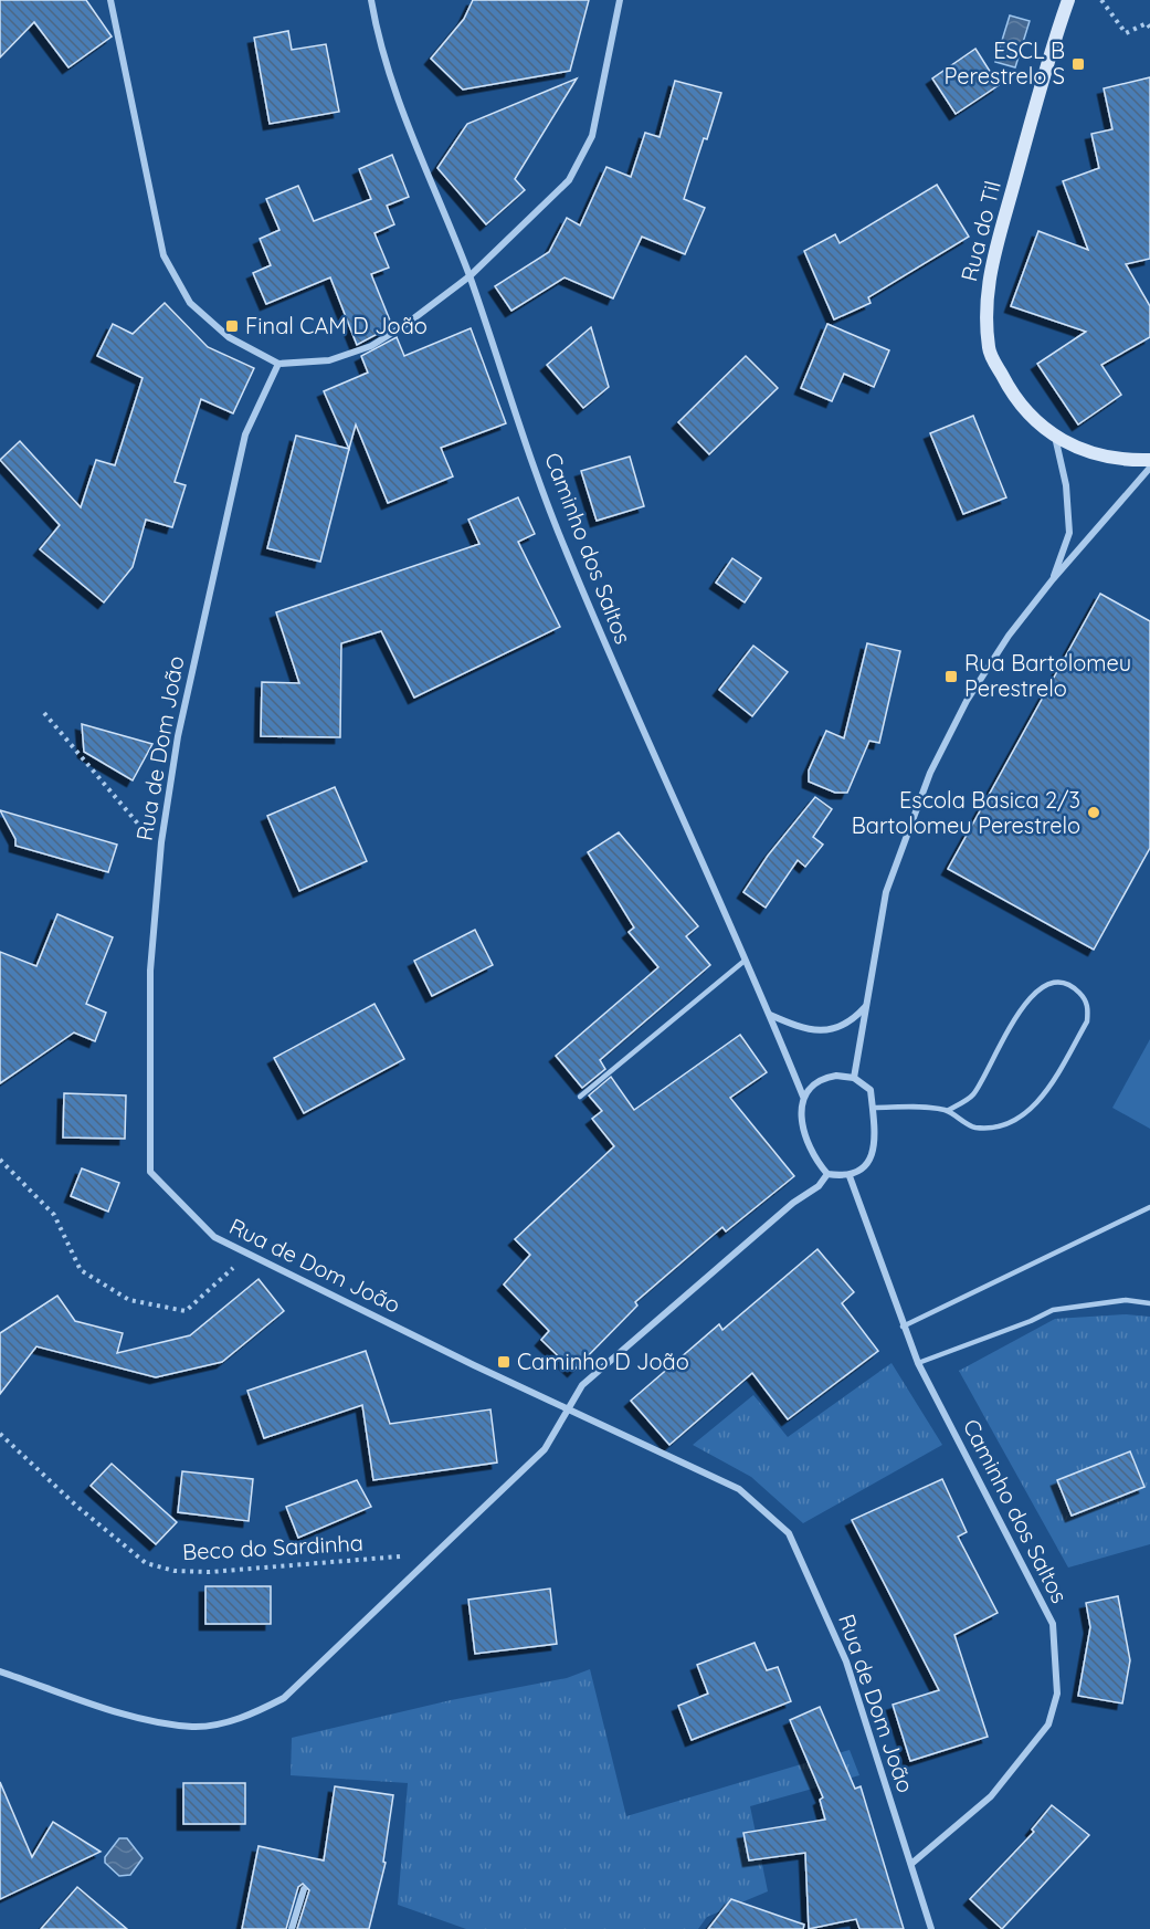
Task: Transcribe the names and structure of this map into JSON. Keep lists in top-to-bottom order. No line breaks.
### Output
{"streets":{"main road":["Rua do Til"],"street":["Caminho dos Saltos","Rua de Dom João"],"path":["Beco do Sardinha"]},"crossings":[["Caminho dos Saltos","Rua de Dom João"]],"places":{"transit":["ESCL B Perestrelo S","Final CAM D João","Rua Bartolomeu Perestrelo","Caminho D João"],"other":["Escola Basica 2/3 Bartolomeu Perestrelo"]}}
